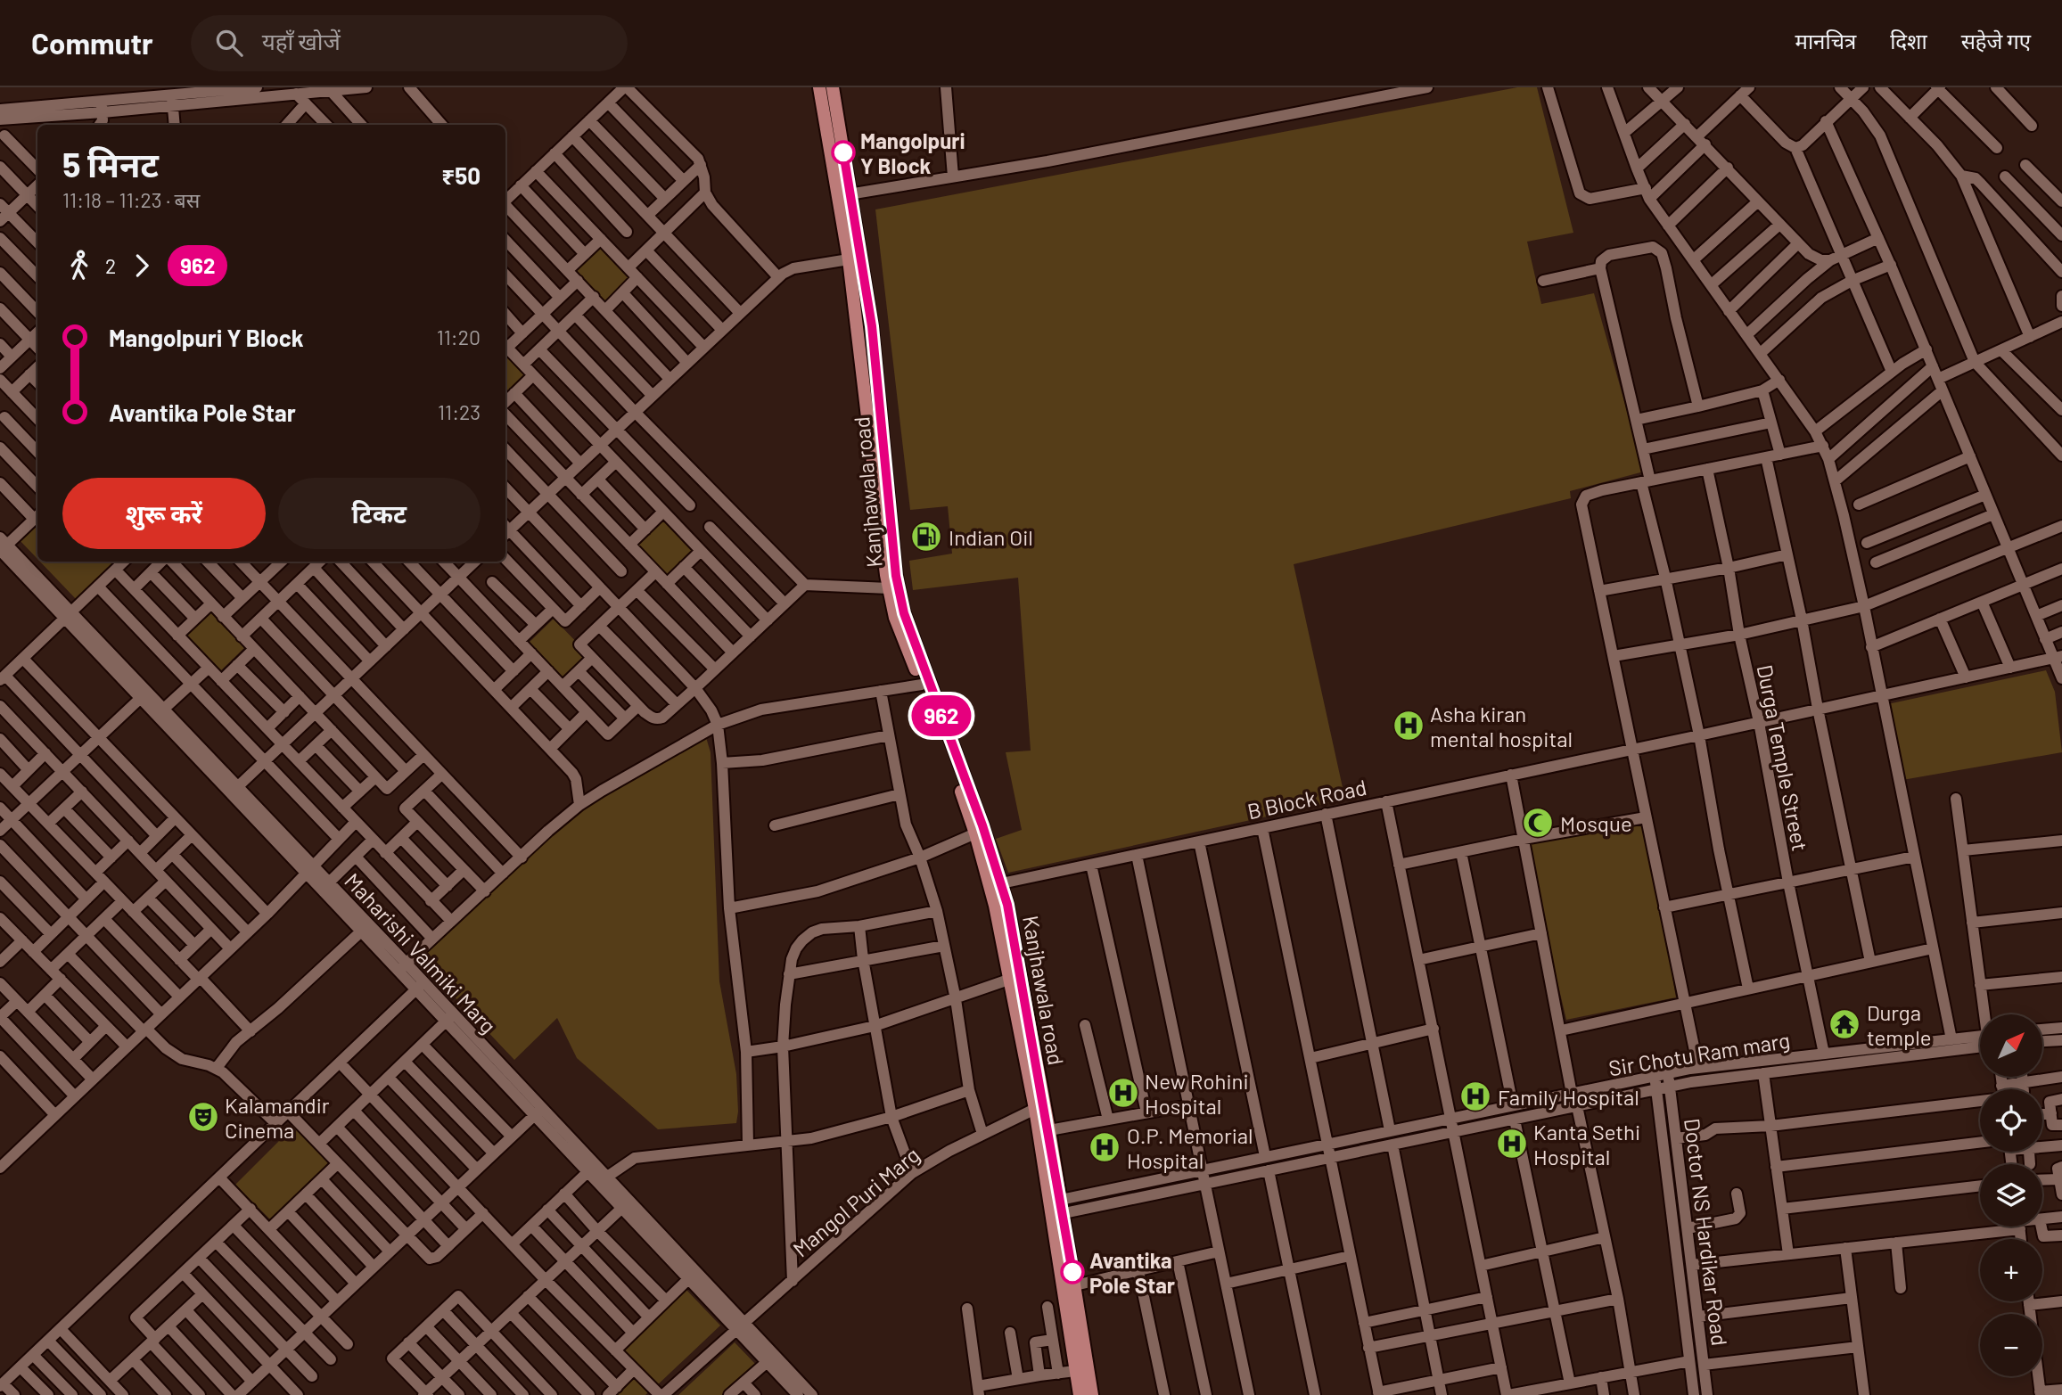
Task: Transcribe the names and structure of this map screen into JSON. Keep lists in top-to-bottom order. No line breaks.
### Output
{"streets":{"main road":["Kanjhawala road"],"street":["Durga Temple Street","B Block Road","Maharishi Valmiki Marg","Sir Chotu Ram marg","Mangol Puri Marg","Doctor NS Hardikar Road"]},"crossings":[["Kanjhawala road","B Block Road"],["Kanjhawala road","Sir Chotu Ram marg"],["Kanjhawala road","Mangol Puri Marg"],["Durga Temple Street","B Block Road"],["Durga Temple Street","Sir Chotu Ram marg"],["Maharishi Valmiki Marg","Mangol Puri Marg"],["Sir Chotu Ram marg","Doctor NS Hardikar Road"]],"places":{"other":["Mangolpuri Y Block","Avantika Pole Star"],"fuel station":["Indian Oil"],"hospital":["Asha kiran mental hospital","New Rohini Hospital","Family Hospital","Kanta Sethi Hospital","O.P. Memorial Hospital"],"mosque":["Mosque"],"temple":["Durga temple"],"theatre":["Kalamandir Cinema"]},"lines":["bus line 962"],"north":"top right","page":{"header":"Commutr","search":"यहाँ खोजें","nav":["मानचित्र","दिशा","सहेजे गए"],"on_map":"962","heading":["5 मिनट","11:18 – 11:23 · बस","₹50"],"legs":["2","962"],"list":[{"name":"Mangolpuri Y Block","value":"11:20"},{"name":"Avantika Pole Star","value":"11:23"}],"buttons":["शुरू करें","टिकट"],"map_buttons":["+","−"]}}
